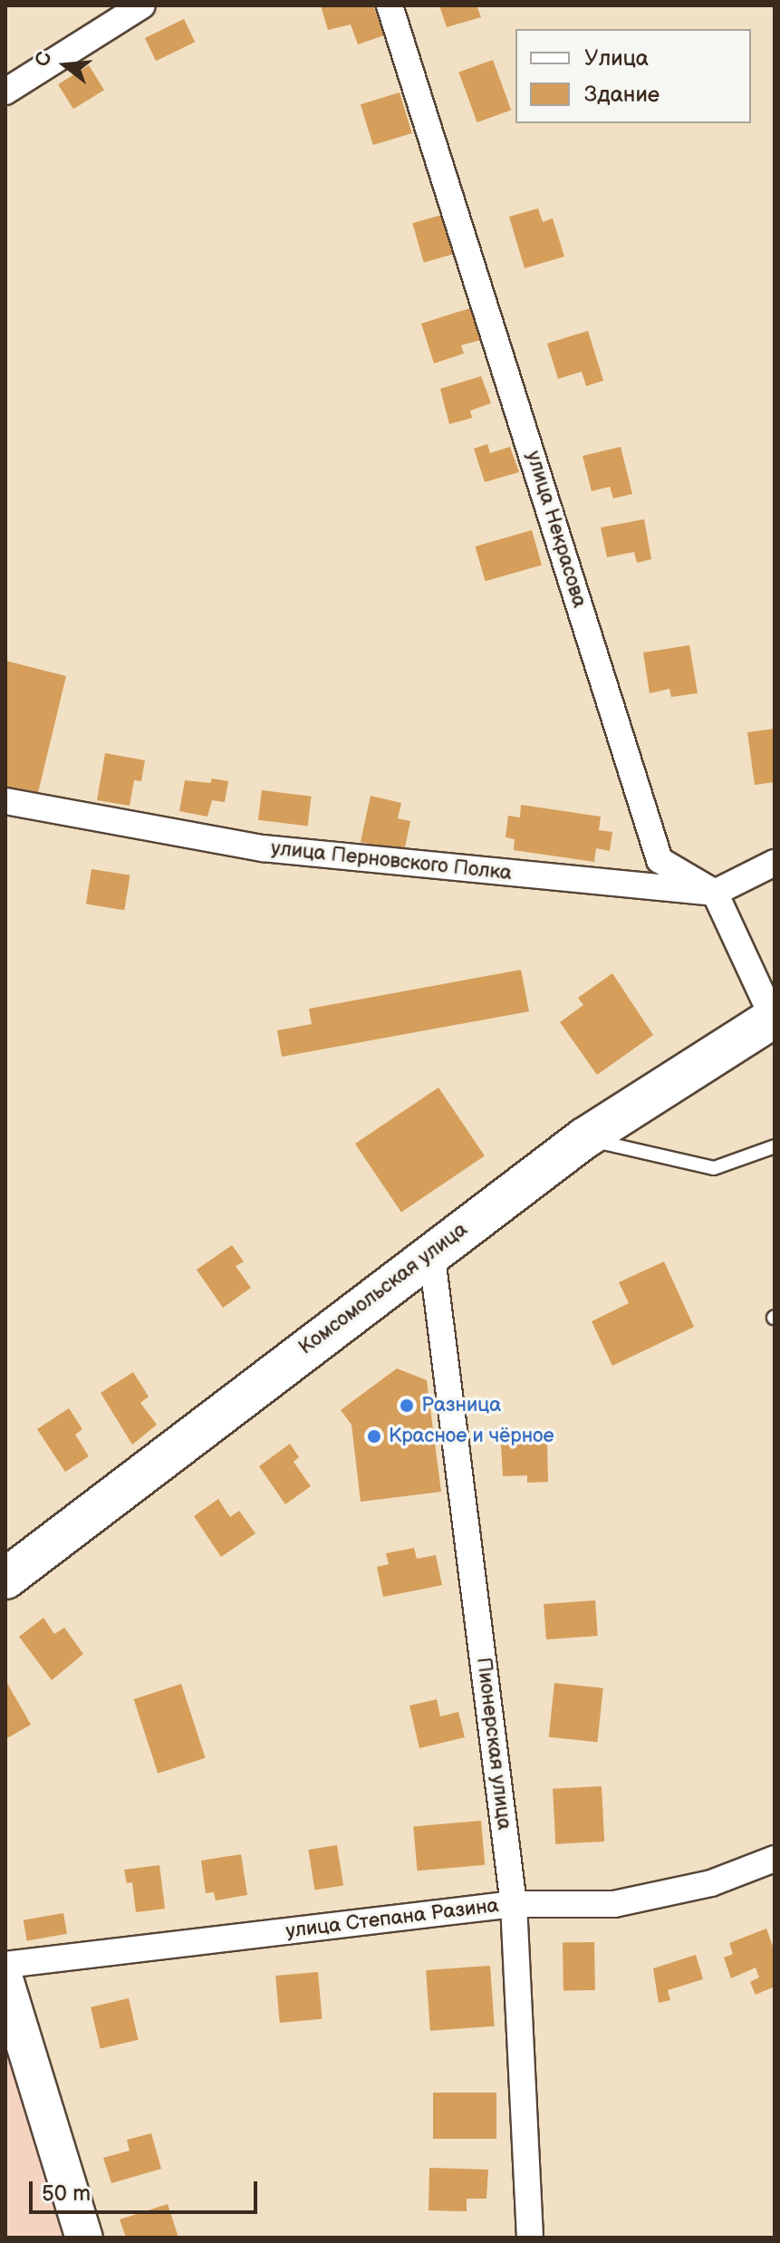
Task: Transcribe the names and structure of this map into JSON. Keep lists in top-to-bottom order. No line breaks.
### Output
{"streets":{"main road":["Комсомольская улица"],"street":["улица Некрасова","улица Перновского Полка","Пионерская улица","улица Степана Разина"]},"crossings":[["улица Некрасова","улица Перновского Полка"],["Комсомольская улица","Пионерская улица"],["Пионерская улица","улица Степана Разина"]],"places":["Разница","Красное и чёрное"],"legend":["Улица","Здание"],"scale_bar":"50 m","north":"left"}
